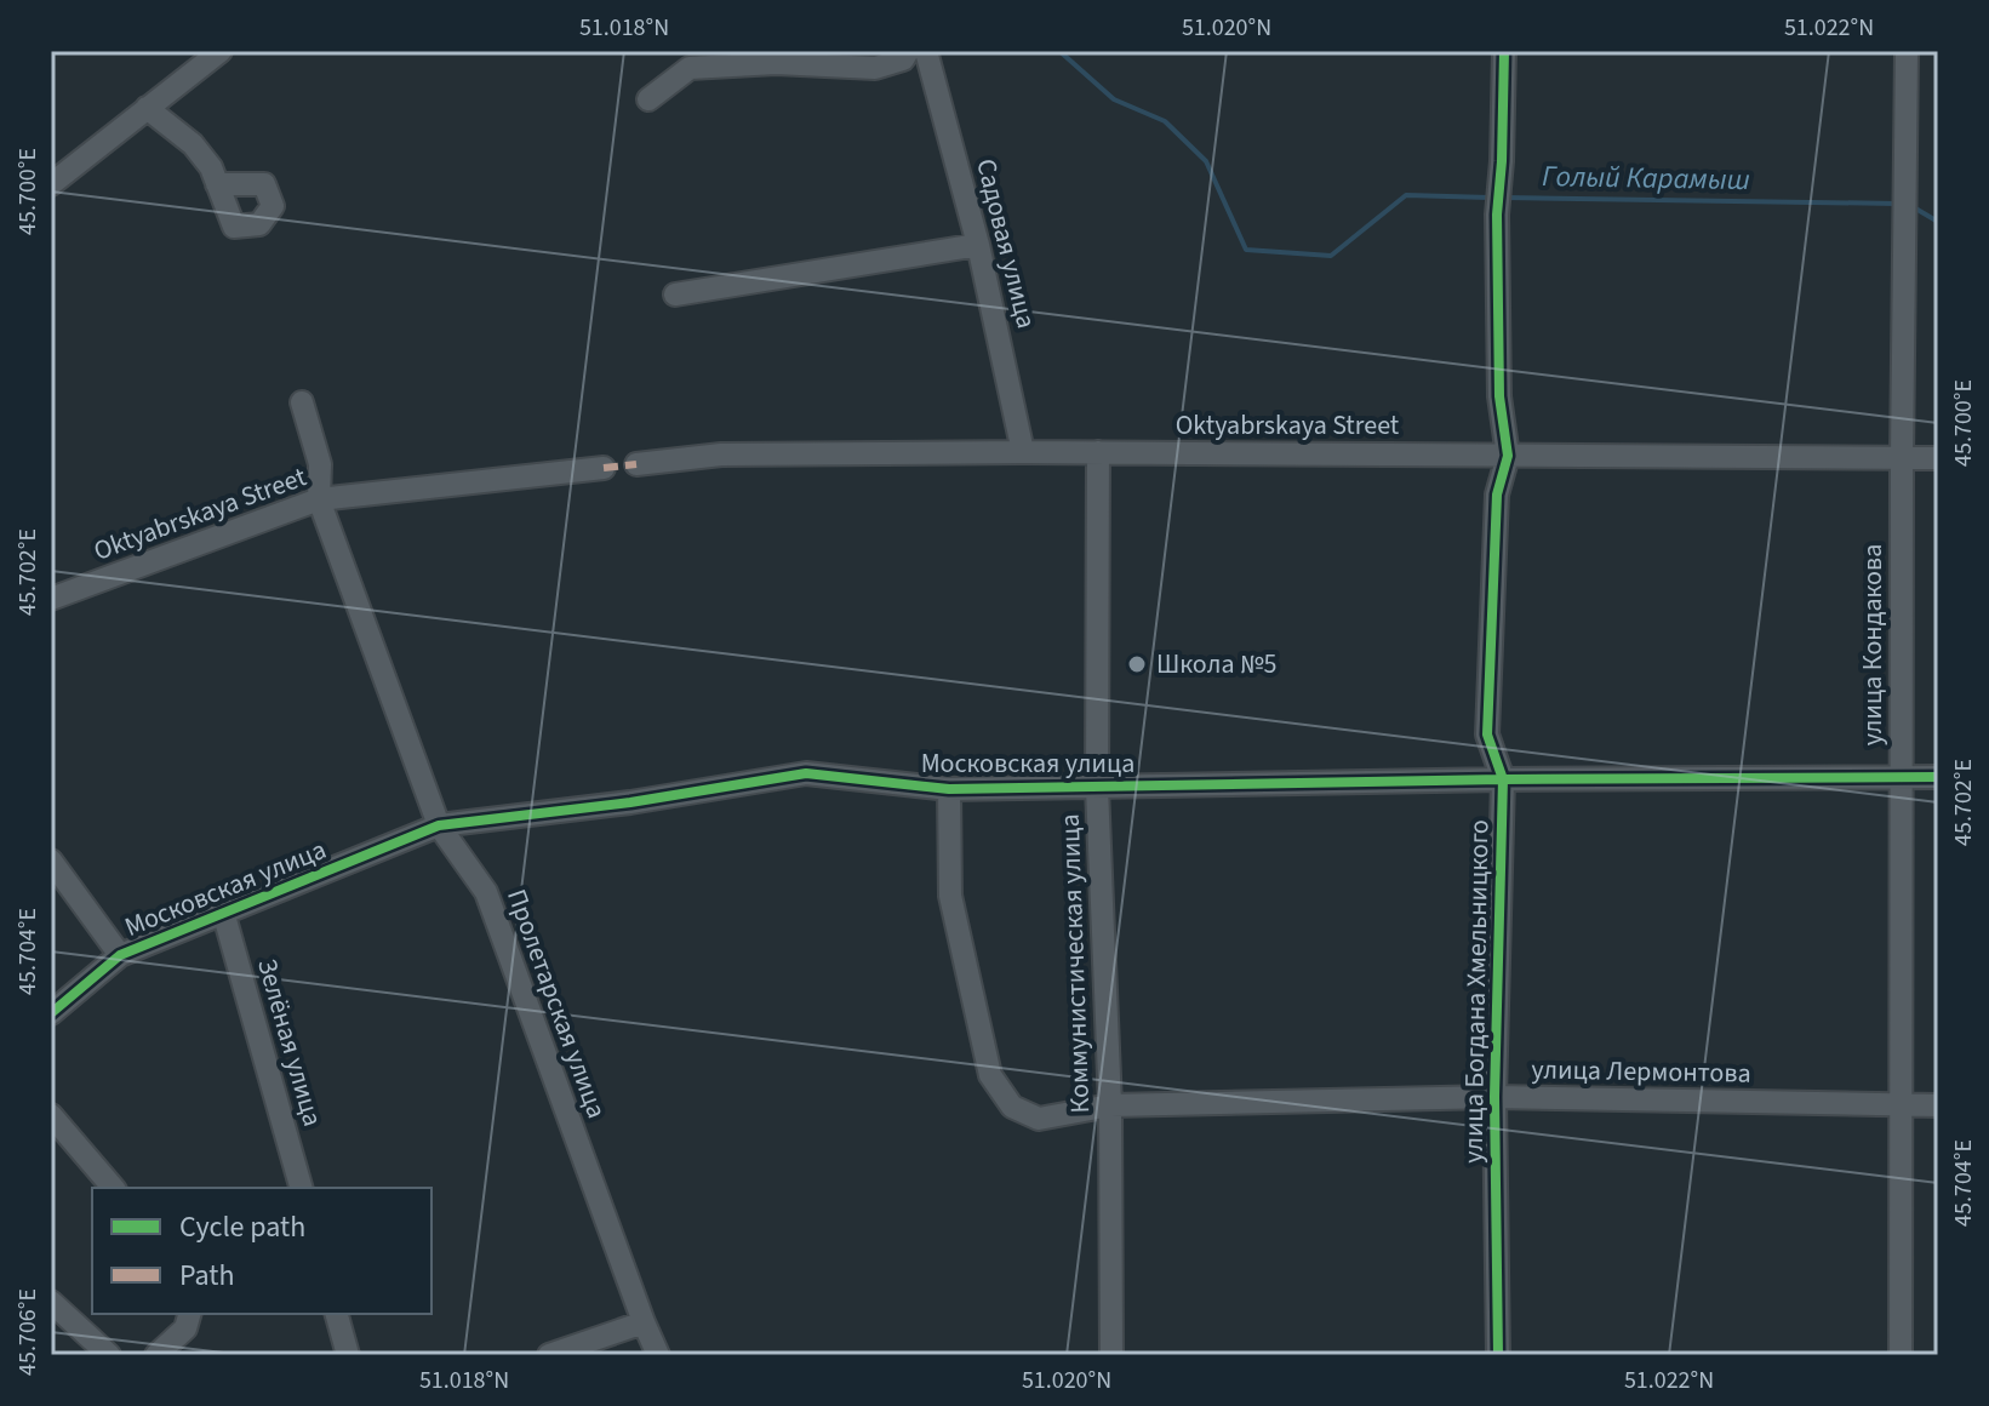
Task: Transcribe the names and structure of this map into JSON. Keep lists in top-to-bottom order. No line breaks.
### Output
{"streets":{"street":["Садовая улица","Oktyabrskaya Street","улица Кондакова","Московская улица","Коммунистическая улица","улица Богдана Хмельницкого","Пролетарская улица","Зелёная улица","улица Лермонтова"]},"crossings":[["Садовая улица","Oktyabrskaya Street"],["Oktyabrskaya Street","улица Кондакова"],["Oktyabrskaya Street","Коммунистическая улица"],["Oktyabrskaya Street","улица Богдана Хмельницкого"],["Oktyabrskaya Street","Пролетарская улица"],["улица Кондакова","Московская улица"],["улица Кондакова","улица Лермонтова"],["Московская улица","Коммунистическая улица"],["Московская улица","улица Богдана Хмельницкого"],["Московская улица","Пролетарская улица"],["Московская улица","Зелёная улица"],["Московская улица","улица Лермонтова"],["Коммунистическая улица","улица Лермонтова"],["улица Богдана Хмельницкого","улица Лермонтова"]],"water":["Голый Карамыш"],"places":["Школа №5"],"legend":["Cycle path","Path"],"coordinates":["51.018°N","51.020°N","51.022°N","45.700°E","45.702°E","45.704°E","45.706°E"]}
